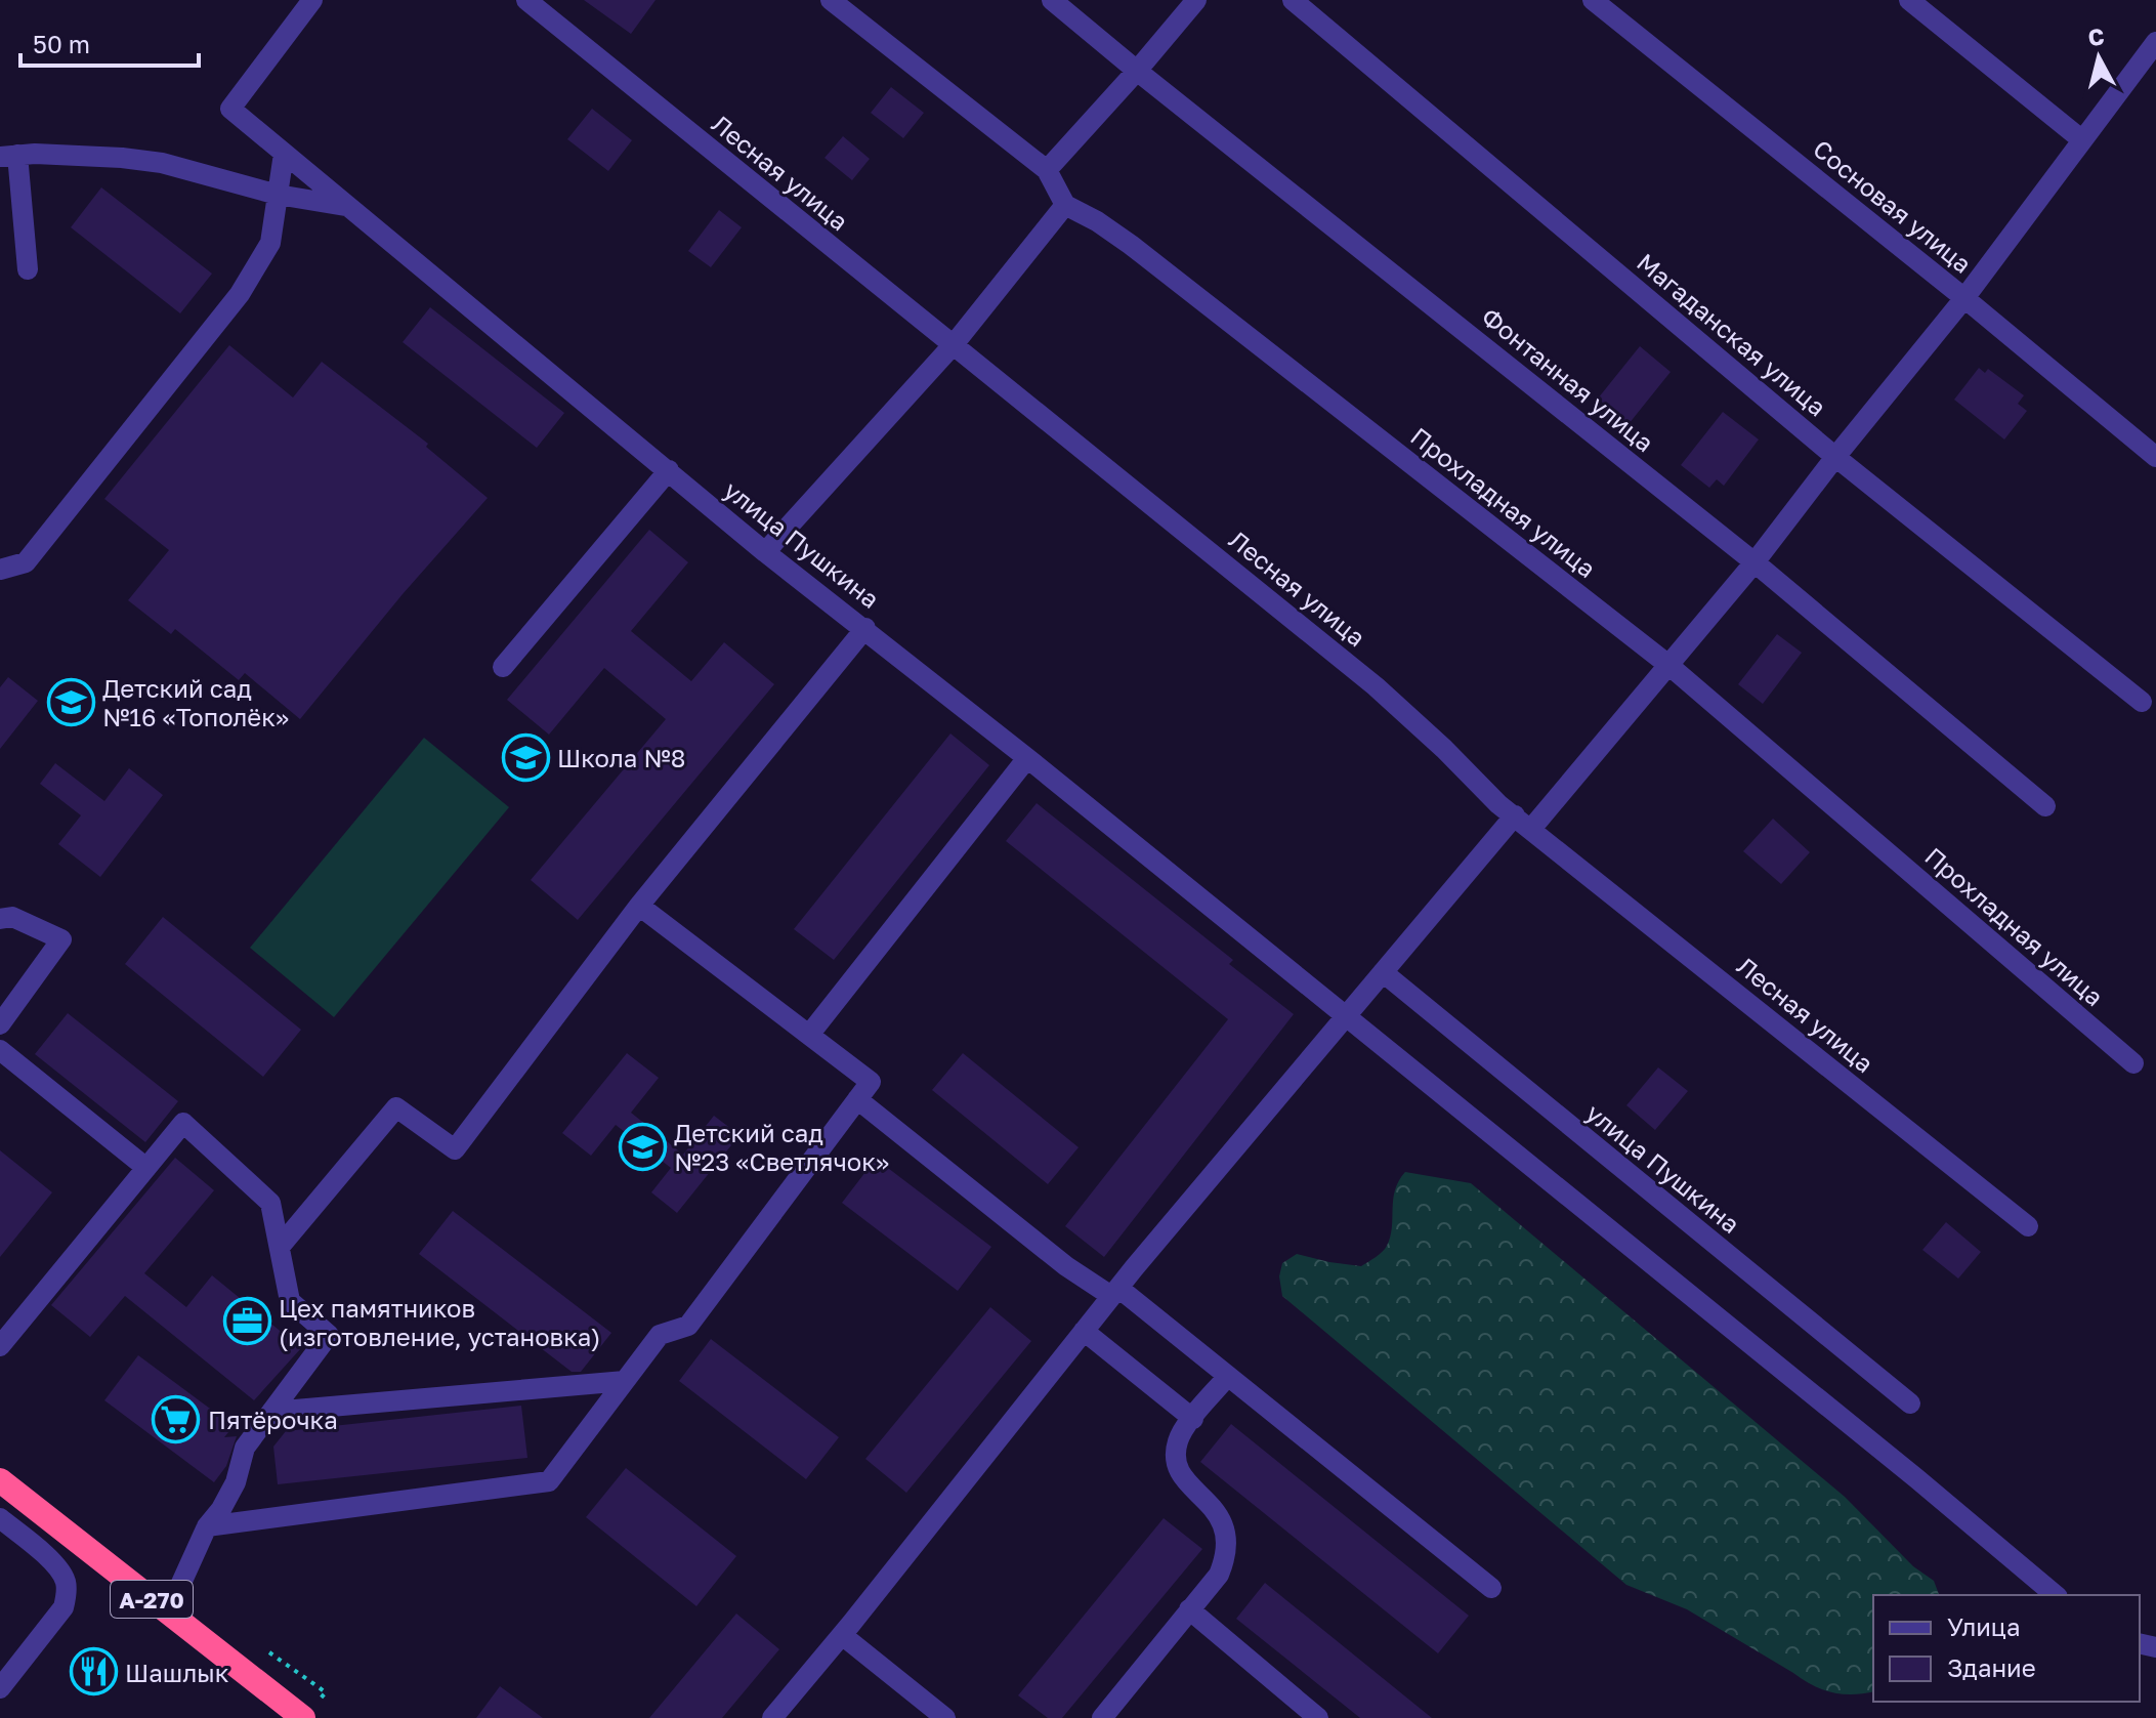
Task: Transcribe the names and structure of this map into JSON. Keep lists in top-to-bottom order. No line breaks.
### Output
{"streets":{"highway":["А-270"],"street":["Лесная улица","Сосновая улица","Магаданская улица","Фонтанная улица","Прохладная улица","улица Пушкина"]},"places":{"school or university":["Детский сад №16 «Тополёк»","Школа №8","Детский сад №23 «Светлячок»"],"office":["Цех памятников (изготовление, установка)"],"supermarket":["Пятёрочка"],"restaurant":["Шашлык"]},"legend":["Улица","Здание"],"scale_bar":"50 m","north":"top"}
